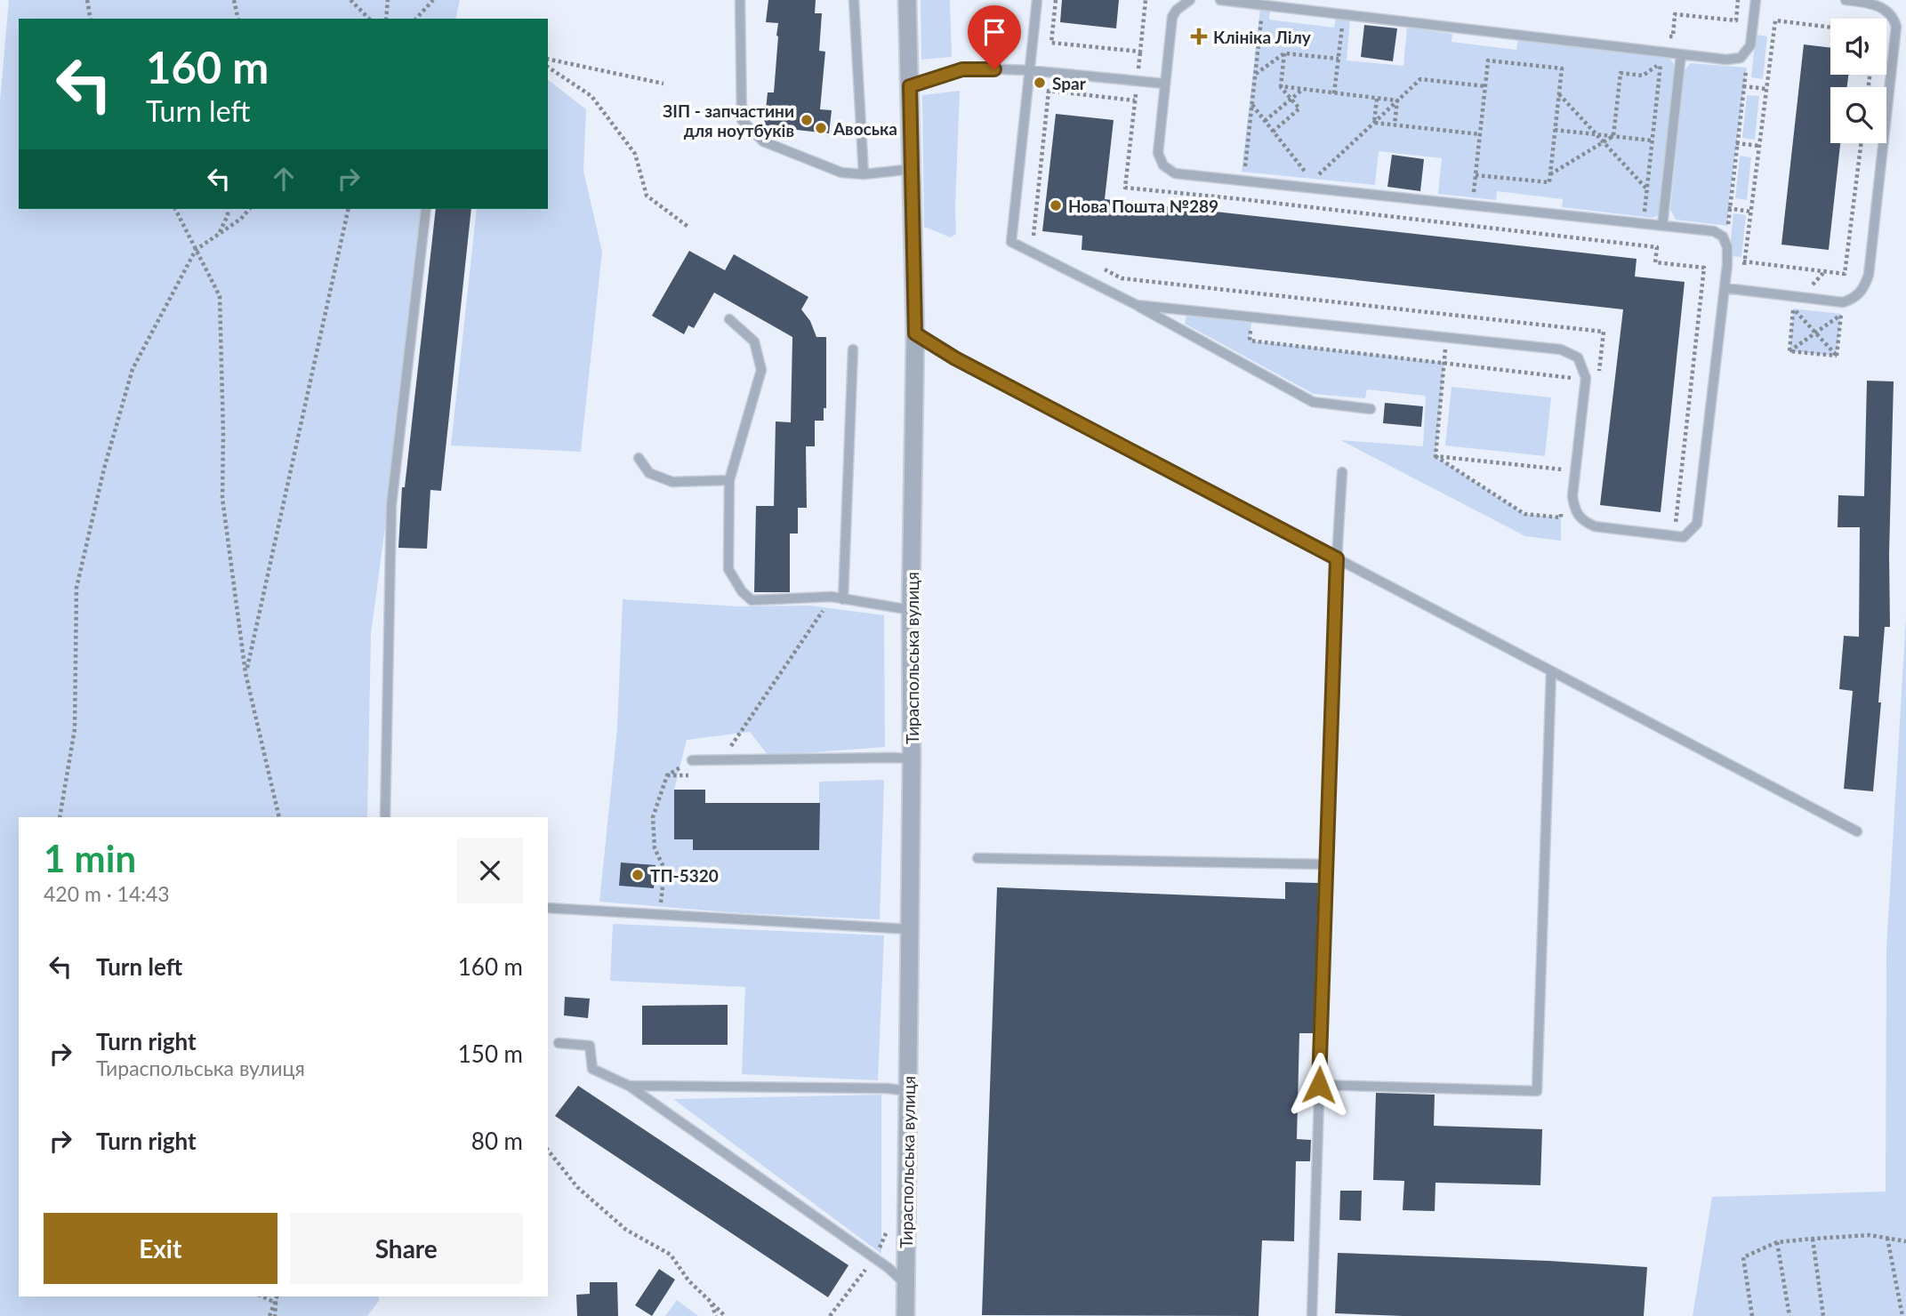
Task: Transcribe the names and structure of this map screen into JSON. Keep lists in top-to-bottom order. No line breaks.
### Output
{"streets":{"street":["Тираспольська вулиця"]},"places":{"health":["Клініка Лілу"],"other":["Spar","ЗІП - запчастини для ноутбуків","Авоська","Нова Пошта №289","ТП-5320"]},"page":{"turn":["160 m","Turn left"],"heading":["1 min","420 m · 14:43"],"list":[{"name":"Turn left","value":"160 m"},{"name":"Turn right","note":"Тираспольська вулиця","value":"150 m"},{"name":"Turn right","value":"80 m"}],"buttons":["Exit","Share"]}}
